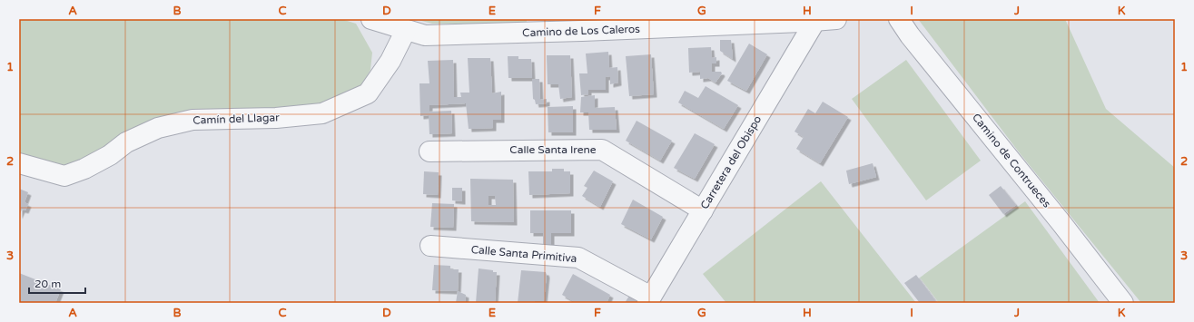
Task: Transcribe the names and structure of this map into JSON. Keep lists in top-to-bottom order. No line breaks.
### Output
{"streets":{"street":["Camino de Los Caleros","Camín del Llagar","Calle Santa Irene","Camino de Contrueces","Carretera del Obispo","Calle Santa Primitiva"]},"crossings":[["Camino de Los Caleros","Camín del Llagar"],["Camino de Los Caleros","Carretera del Obispo"],["Calle Santa Irene","Carretera del Obispo"],["Carretera del Obispo","Calle Santa Primitiva"]],"scale_bar":"20 m","grid":{"columns":["A","B","C","D","E","F","G","H","I","J","K"],"rows":["1","2","3"]}}
